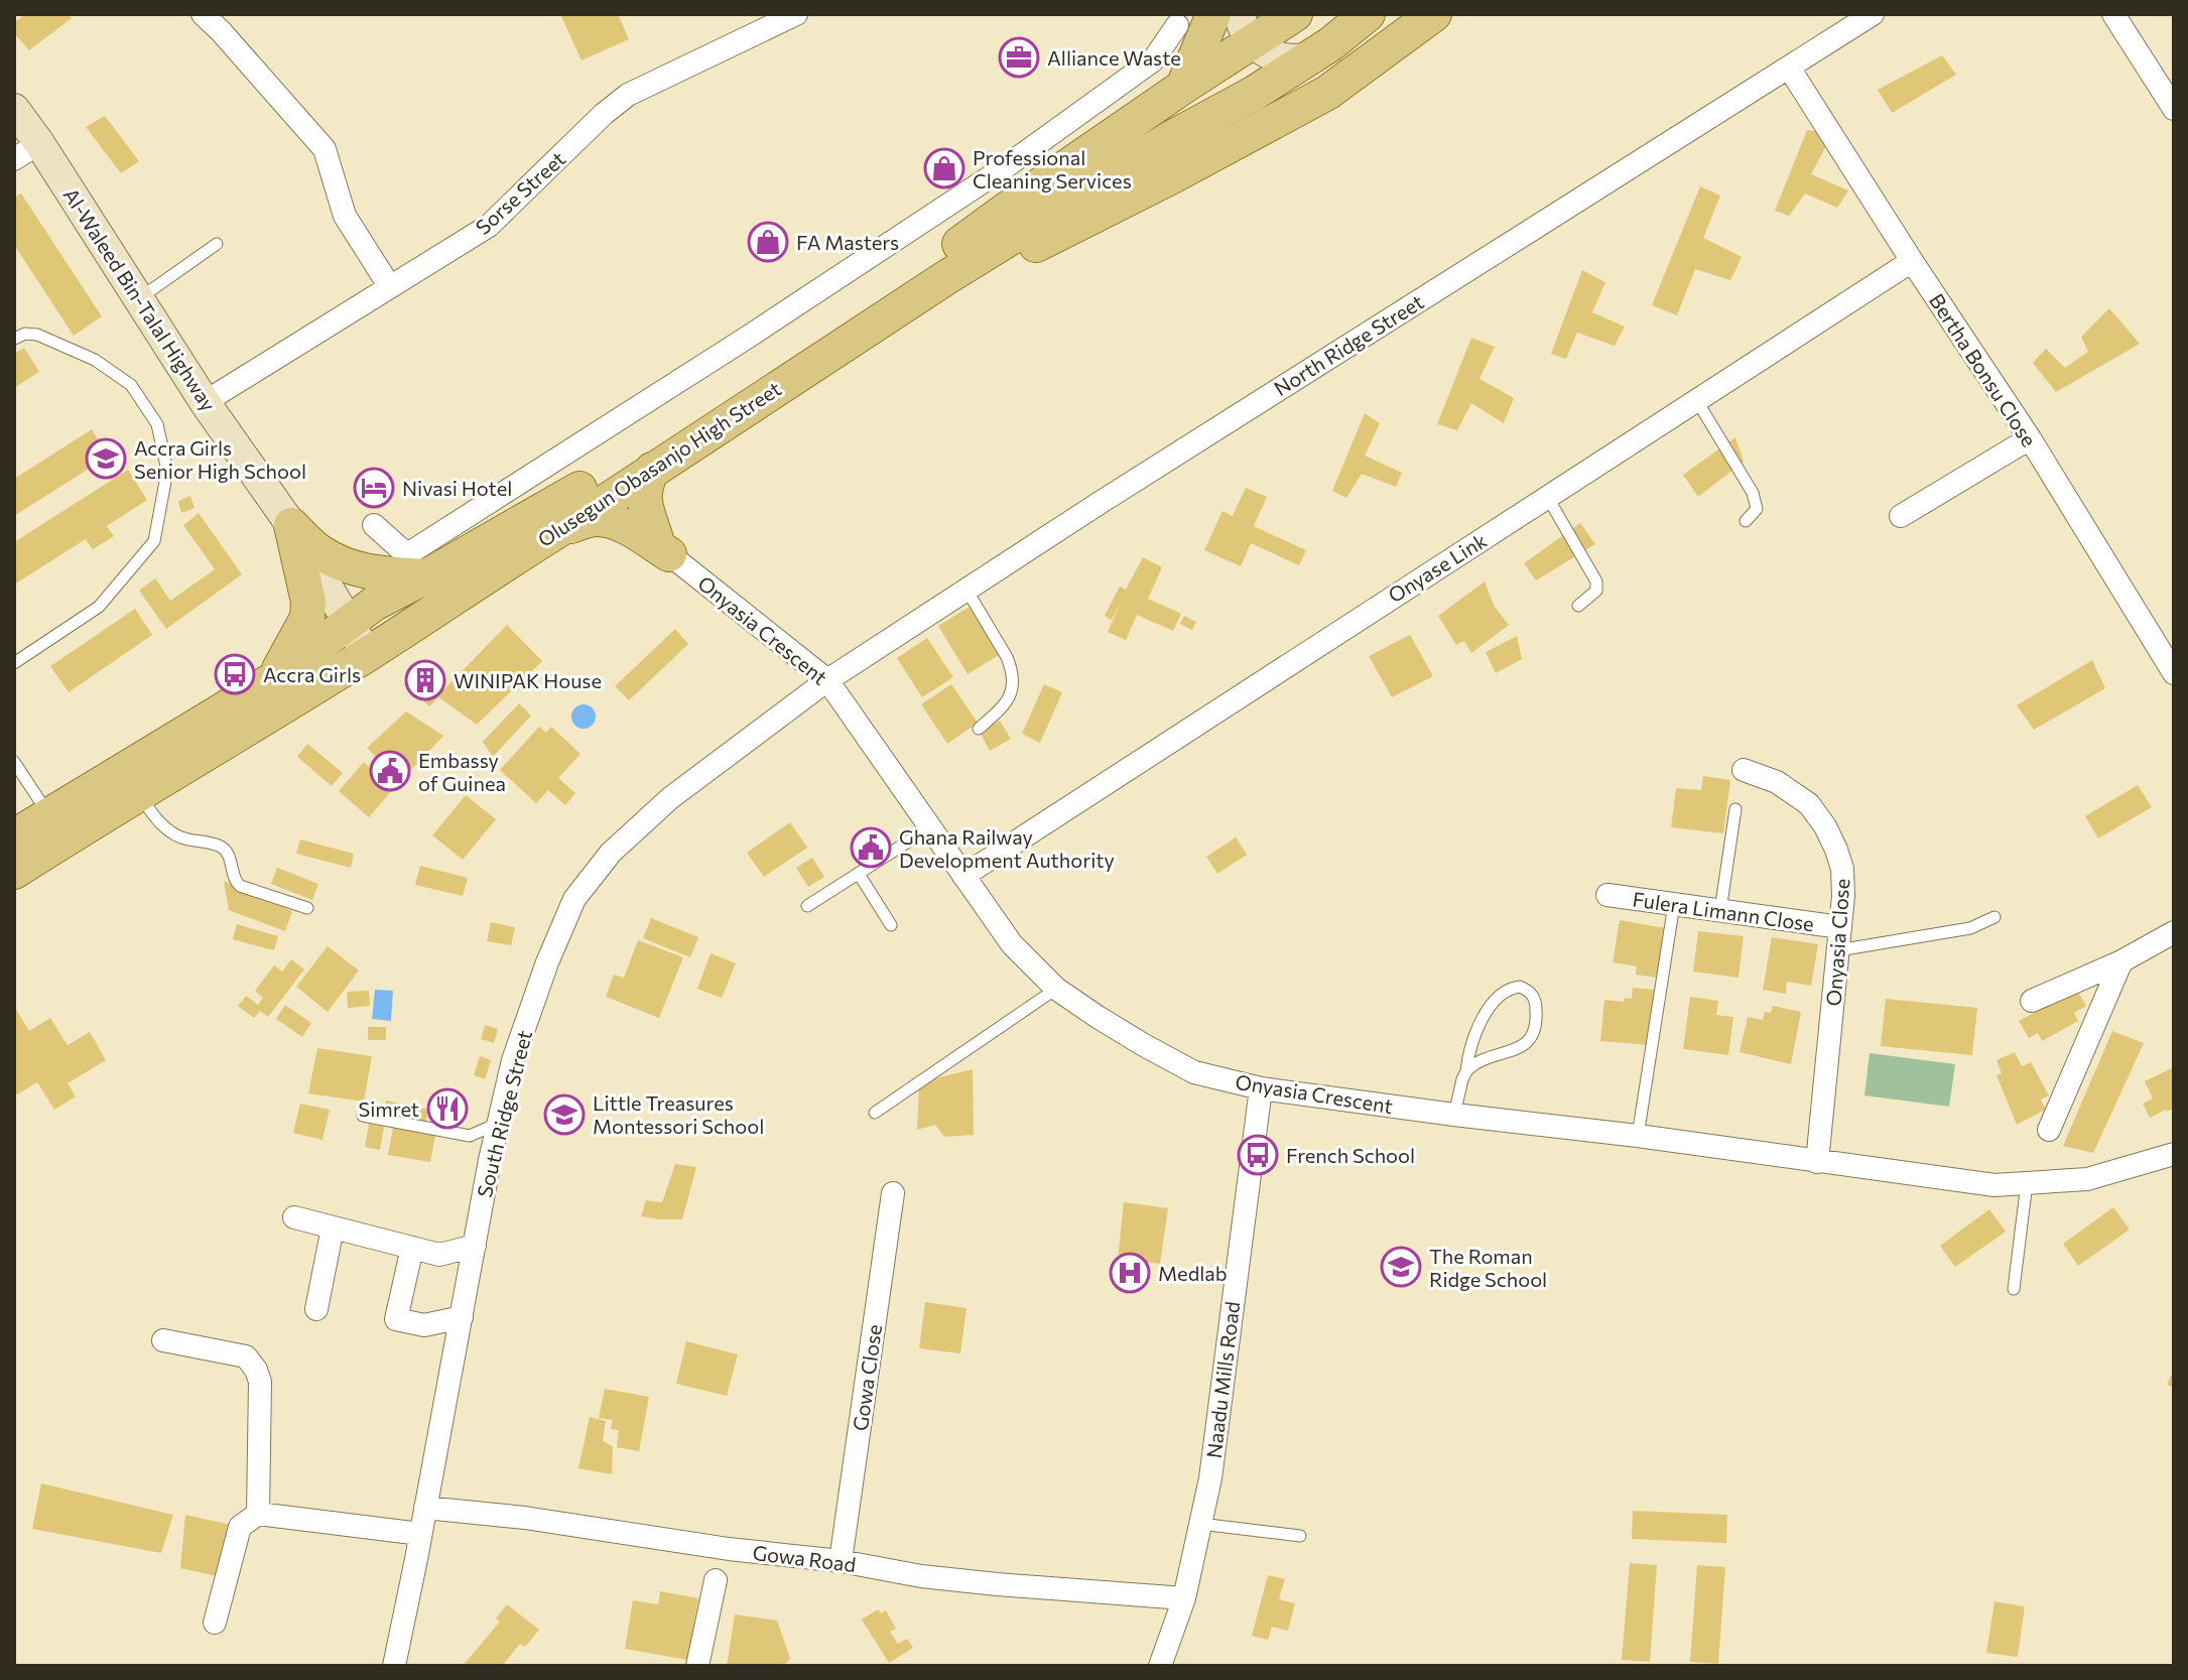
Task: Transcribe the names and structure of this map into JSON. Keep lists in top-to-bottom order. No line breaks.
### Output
{"streets":{"main road":["Olusegun Obasanjo High Street"],"street":["Sorse Street","Al-Waleed Bin-Talal Highway","North Ridge Street","Bertha Bonsu Close","Onyase Link","Onyasia Crescent","Fulera Limann Close","Onyasia Close","South Ridge Street","Gowa Close","Naadu Mills Road","Gowa Road"]},"crossings":[["Sorse Street","Al-Waleed Bin-Talal Highway"],["Al-Waleed Bin-Talal Highway","Olusegun Obasanjo High Street"],["North Ridge Street","Bertha Bonsu Close"],["North Ridge Street","Onyasia Crescent"],["North Ridge Street","South Ridge Street"],["Bertha Bonsu Close","Onyase Link"],["Olusegun Obasanjo High Street","Onyasia Crescent"],["Onyase Link","Onyasia Crescent"],["Onyasia Crescent","Onyasia Close"],["Onyasia Crescent","South Ridge Street"],["Onyasia Crescent","Naadu Mills Road"],["Fulera Limann Close","Onyasia Close"],["South Ridge Street","Gowa Road"],["Gowa Close","Gowa Road"],["Naadu Mills Road","Gowa Road"]],"places":{"office":["Alliance Waste"],"shop":["Professional Cleaning Services","FA Masters"],"school or university":["Accra Girls Senior High School","Little Treasures Montessori School","The Roman Ridge School"],"hotel":["Nivasi Hotel"],"bus stop":["Accra Girls","French School"],"building":["WINIPAK House"],"public building":["Embassy of Guinea","Ghana Railway Development Authority"],"restaurant":["Simret"],"hospital":["Medlab"]}}
